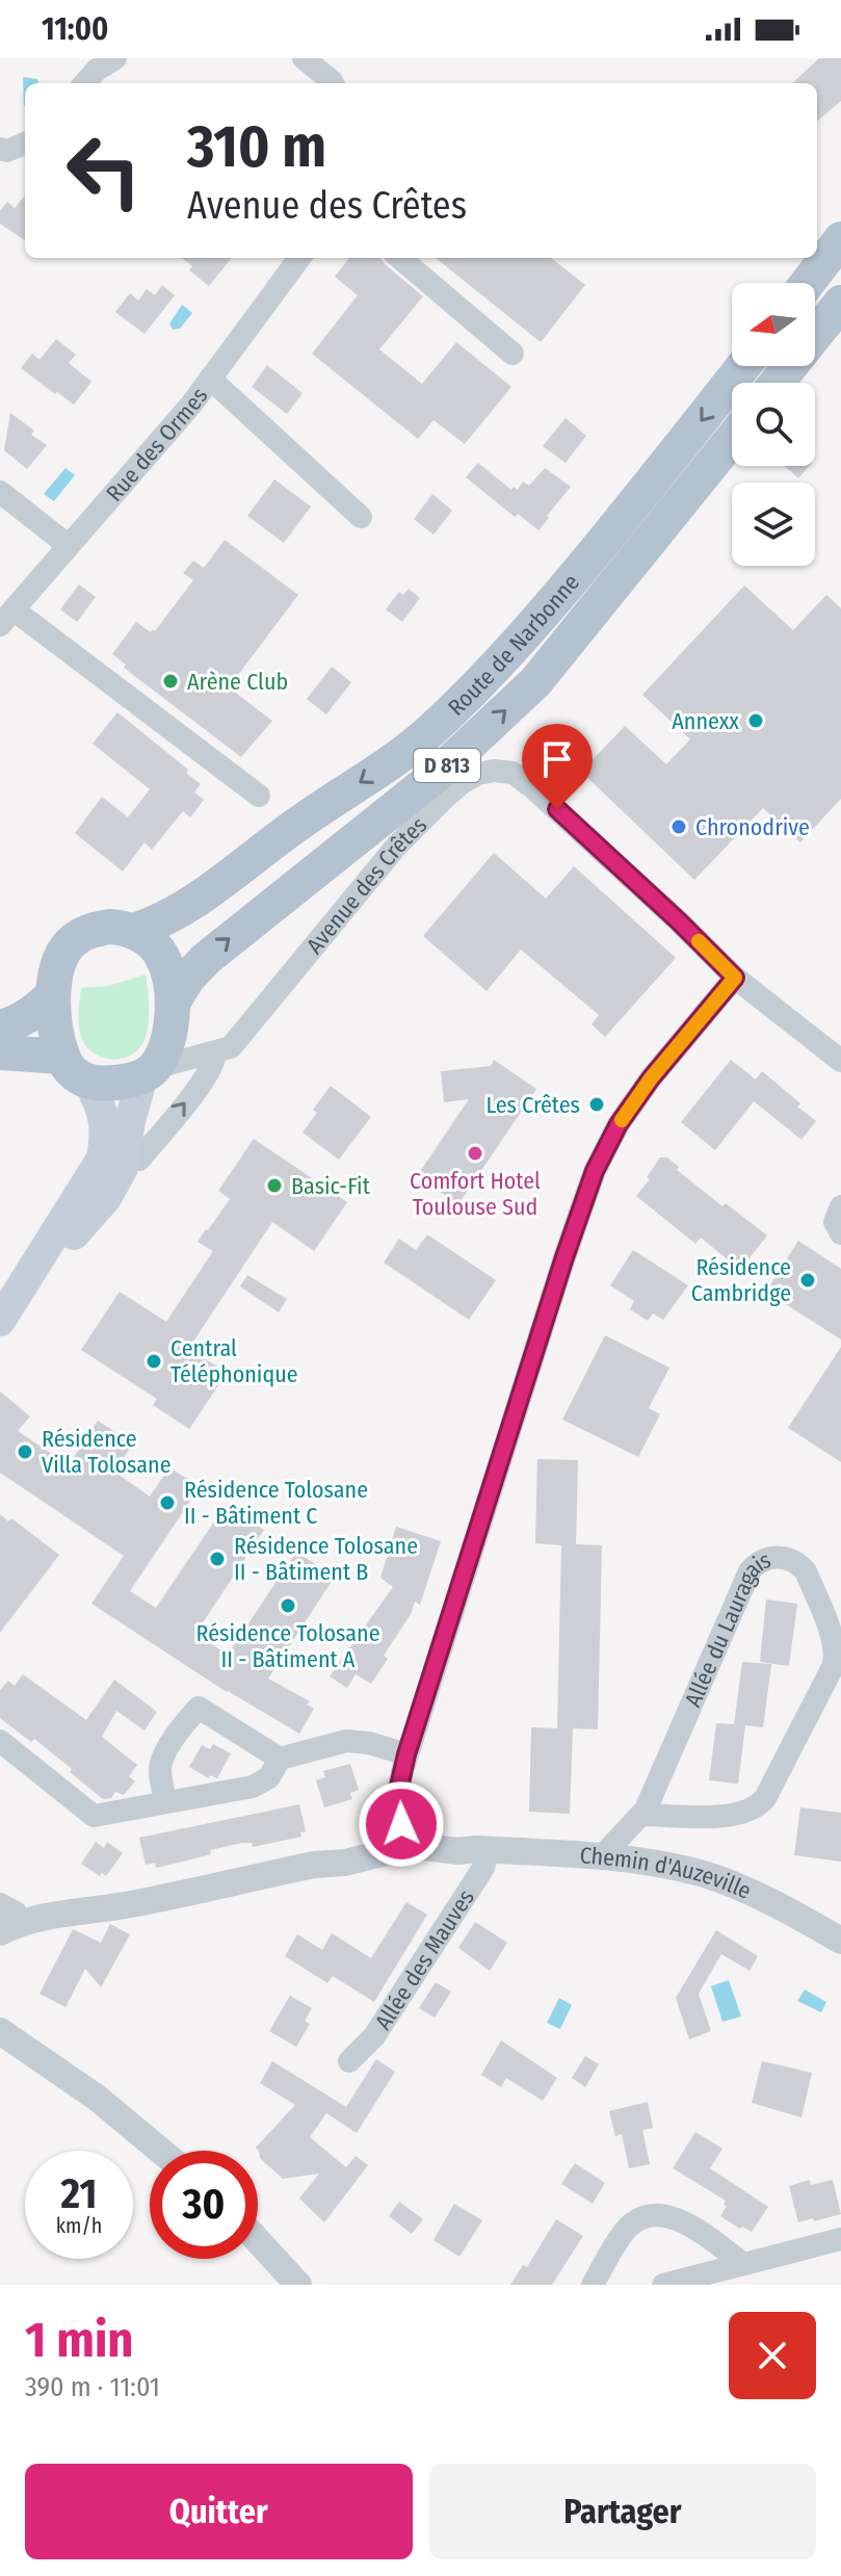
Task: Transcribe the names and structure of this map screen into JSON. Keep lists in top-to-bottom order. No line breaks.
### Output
{"streets":{"main road":["Route de Narbonne","D 813"],"street":["Rue des Ormes","Avenue des Crêtes","Allée du Lauragais","Chemin d'Auzeville","Allée des Mauves"]},"crossings":[["Route de Narbonne","D 813"],["Route de Narbonne","Avenue des Crêtes"],["D 813","Avenue des Crêtes"],["Allée du Lauragais","Chemin d'Auzeville"],["Chemin d'Auzeville","Allée des Mauves"]],"places":["Arène Club","Annexx","Chronodrive","Les Crêtes","Comfort Hotel Toulouse Sud","Basic-Fit","Résidence Cambridge","Central Téléphonique","Résidence Villa Tolosane","Résidence Tolosane II - Bâtiment C","Résidence Tolosane II - Bâtiment B","Résidence Tolosane II - Bâtiment A"],"north":"left","page":{"status":"11:00","turn":["310 m","Avenue des Crêtes"],"speed":"21 km/h","limit":"30","heading":["1 min","390 m · 11:01"],"buttons":["Quitter","Partager"]}}
